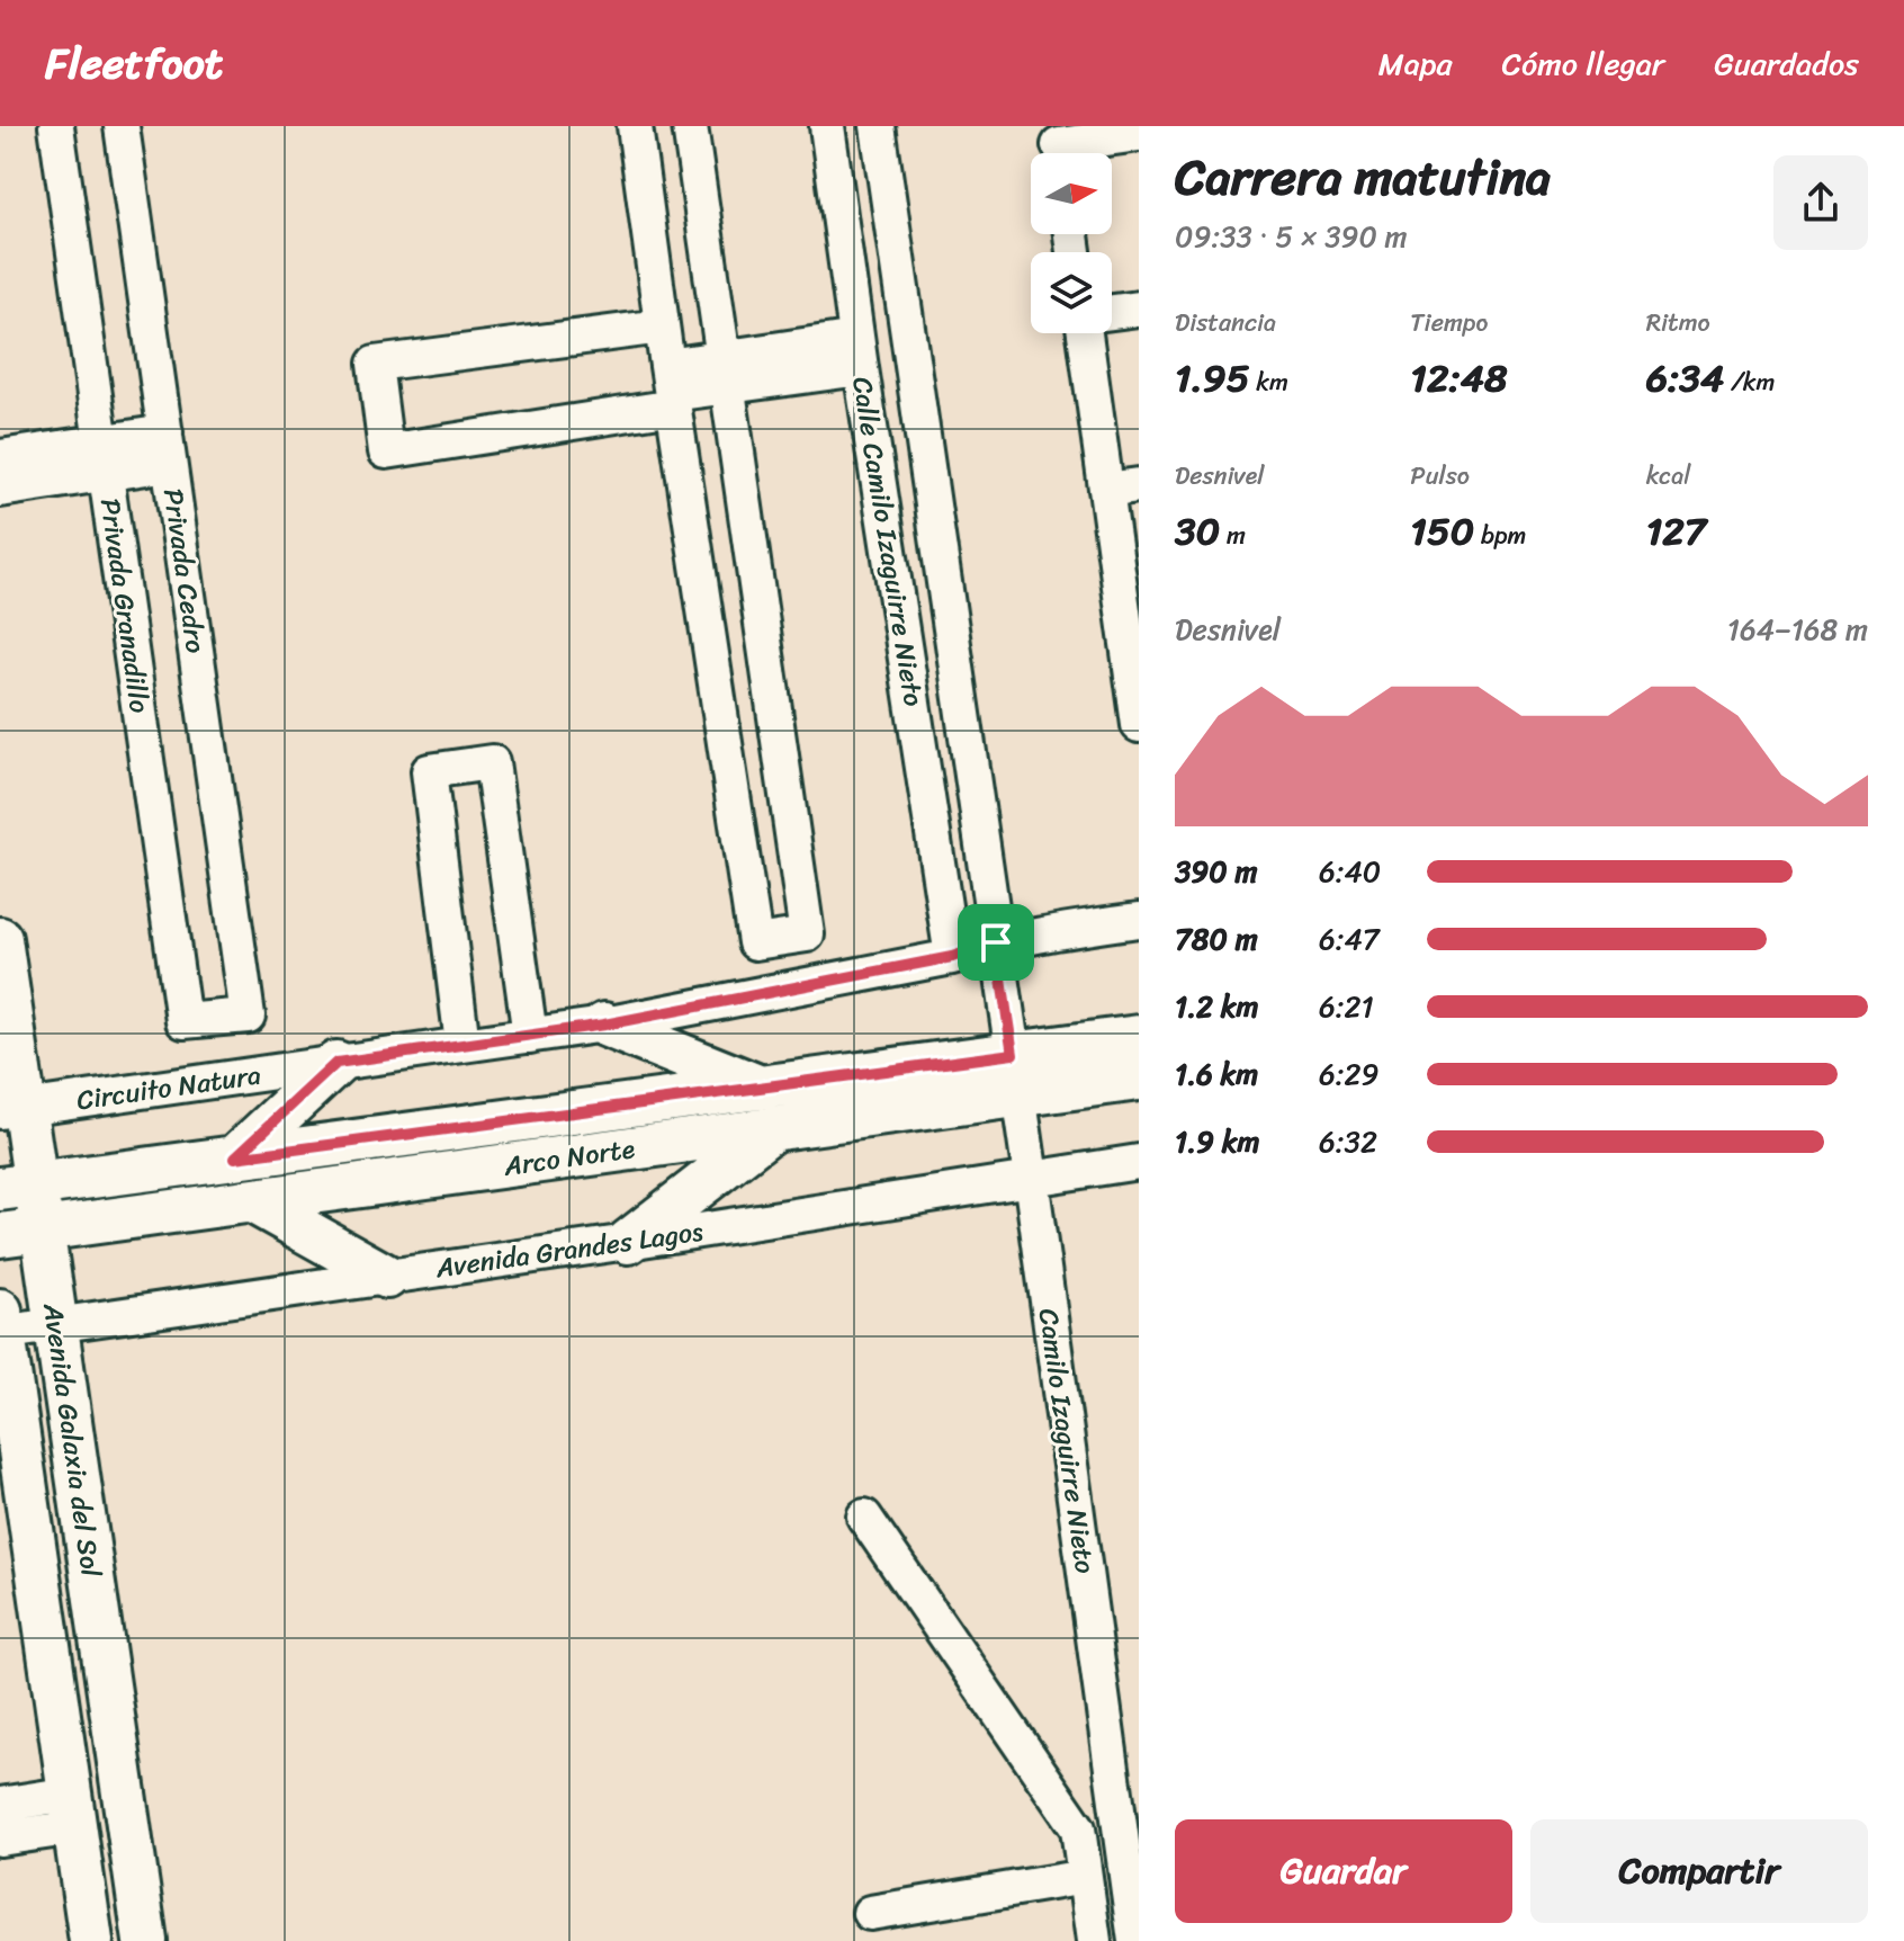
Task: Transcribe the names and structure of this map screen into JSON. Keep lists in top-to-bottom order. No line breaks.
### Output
{"streets":{"main road":["Arco Norte","Avenida Galaxia del Sol"],"street":["Calle Camilo Izaguirre Nieto","Privada Cedro","Privada Granadillo","Circuito Natura","Avenida Grandes Lagos","Camilo Izaguirre Nieto"]},"crossings":[["Calle Camilo Izaguirre Nieto","Circuito Natura"],["Privada Cedro","Privada Granadillo"],["Circuito Natura","Avenida Galaxia del Sol"],["Circuito Natura","Camilo Izaguirre Nieto"],["Arco Norte","Avenida Galaxia del Sol"],["Arco Norte","Camilo Izaguirre Nieto"],["Avenida Grandes Lagos","Avenida Galaxia del Sol"],["Avenida Grandes Lagos","Camilo Izaguirre Nieto"]],"north":"right","page":{"header":"Fleetfoot","nav":["Mapa","Cómo llegar","Guardados"],"heading":["Carrera matutina","09:33 · 5 × 390 m"],"stats":[["Distancia","1.95 km"],["Tiempo","12:48"],["Ritmo","6:34 /km"],["Desnivel","30 m"],["Pulso","150 bpm"],["kcal","127"]],"chart":["Desnivel","164–168 m"],"list":[{"name":"390 m","note":"6:40"},{"name":"780 m","note":"6:47"},{"name":"1.2 km","note":"6:21"},{"name":"1.6 km","note":"6:29"},{"name":"1.9 km","note":"6:32"}],"buttons":["Guardar","Compartir"]}}
